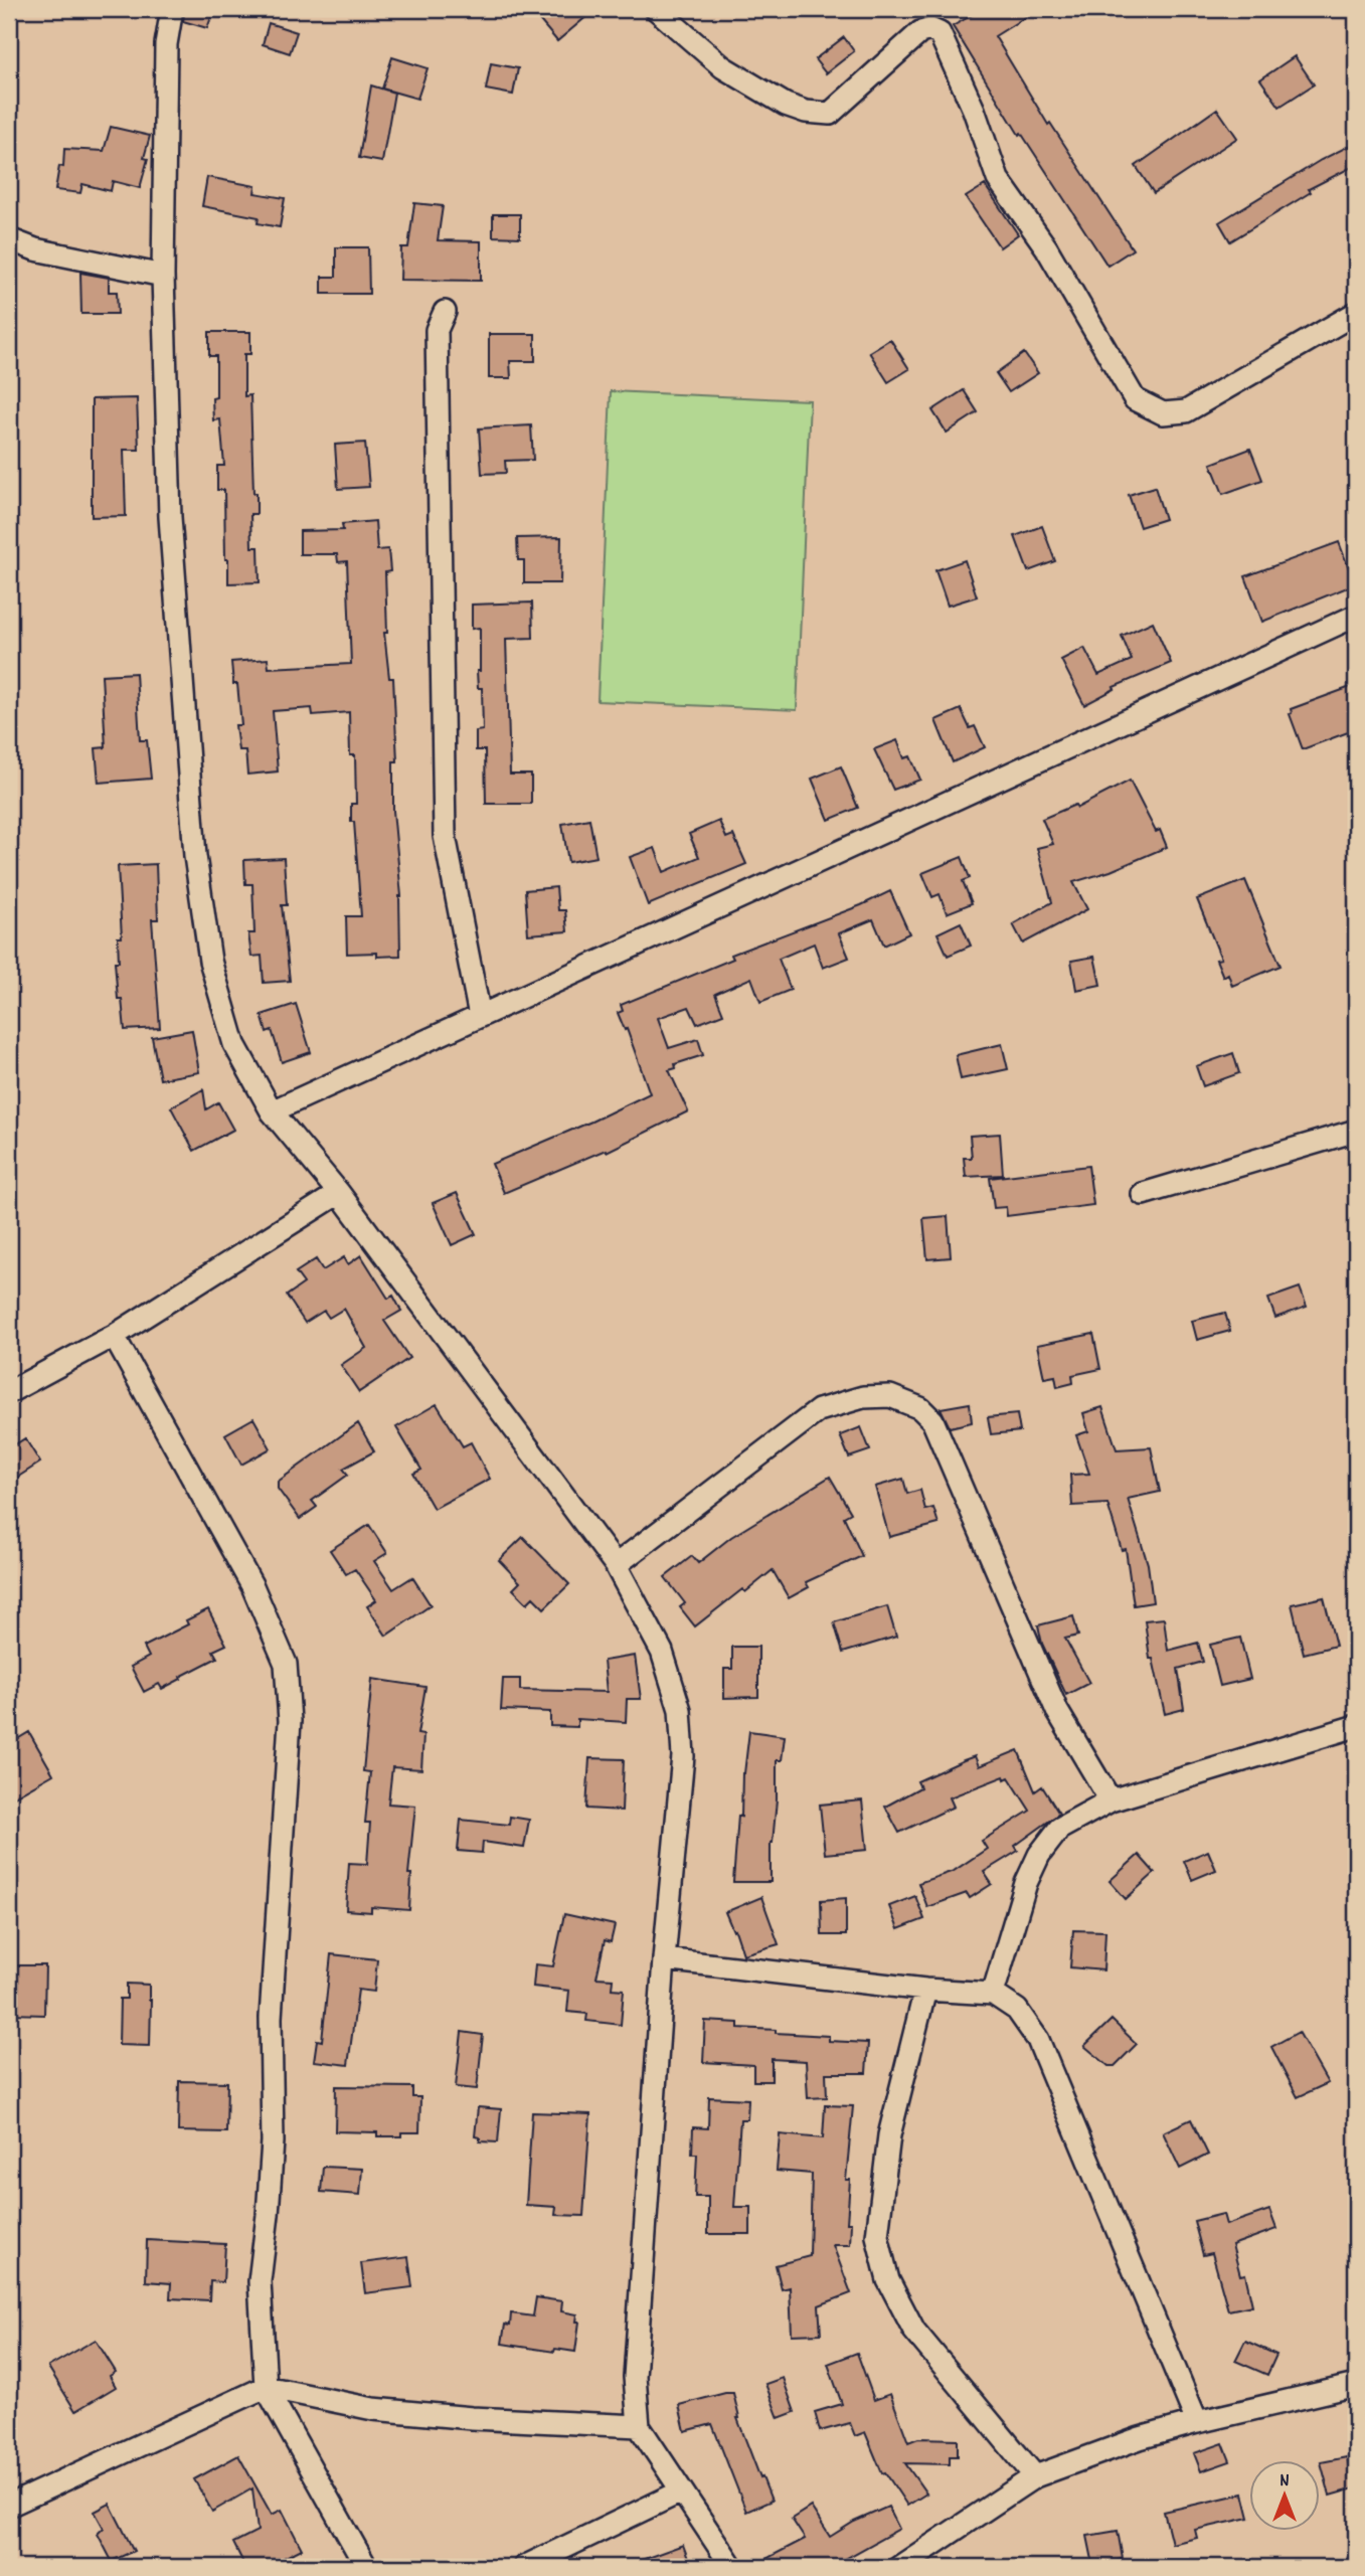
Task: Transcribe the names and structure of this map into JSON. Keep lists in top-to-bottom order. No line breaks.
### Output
{"north":"top"}
